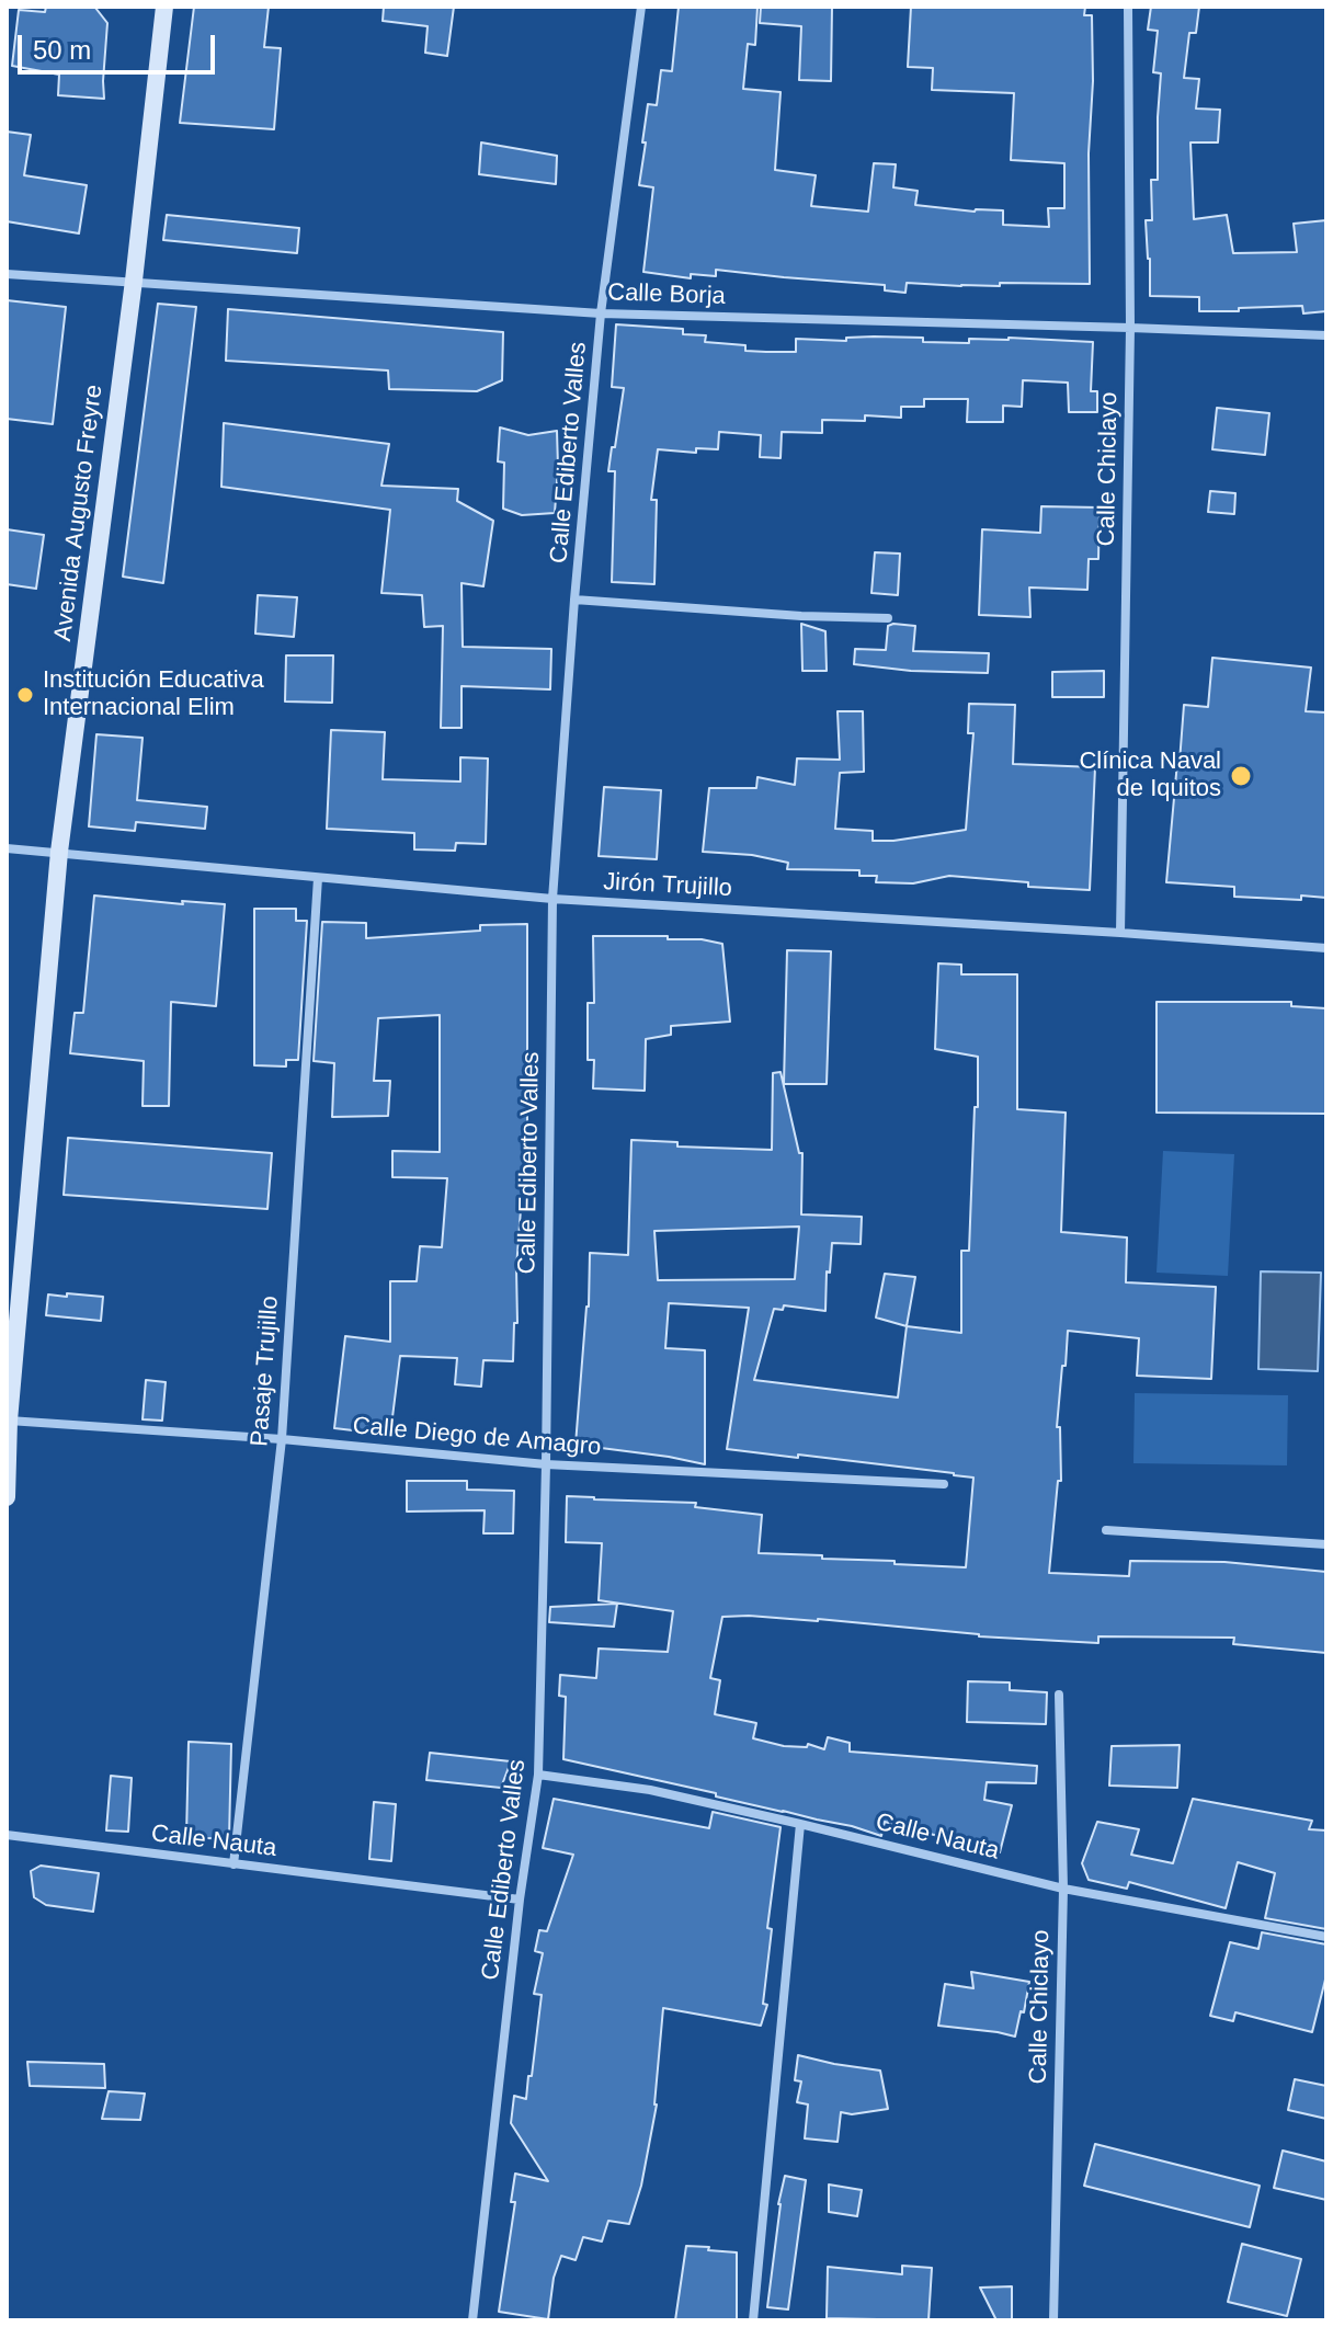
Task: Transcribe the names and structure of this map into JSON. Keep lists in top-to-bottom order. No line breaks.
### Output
{"streets":{"main road":["Avenida Augusto Freyre"],"street":["Calle Borja","Calle Ediberto Valles","Calle Chiclayo","Jirón Trujillo","Pasaje Trujillo","Calle Diego de Amagro","Calle Nauta"]},"crossings":[["Calle Borja","Calle Ediberto Valles"],["Calle Borja","Calle Chiclayo"],["Calle Borja","Avenida Augusto Freyre"],["Calle Ediberto Valles","Jirón Trujillo"],["Calle Ediberto Valles","Calle Diego de Amagro"],["Calle Ediberto Valles","Calle Nauta"],["Calle Chiclayo","Jirón Trujillo"],["Calle Chiclayo","Calle Nauta"],["Avenida Augusto Freyre","Jirón Trujillo"],["Avenida Augusto Freyre","Calle Diego de Amagro"],["Jirón Trujillo","Pasaje Trujillo"],["Pasaje Trujillo","Calle Diego de Amagro"],["Pasaje Trujillo","Calle Nauta"]],"places":["Institución Educativa Internacional Elim","Clínica Naval de Iquitos"],"scale_bar":"50 m"}
